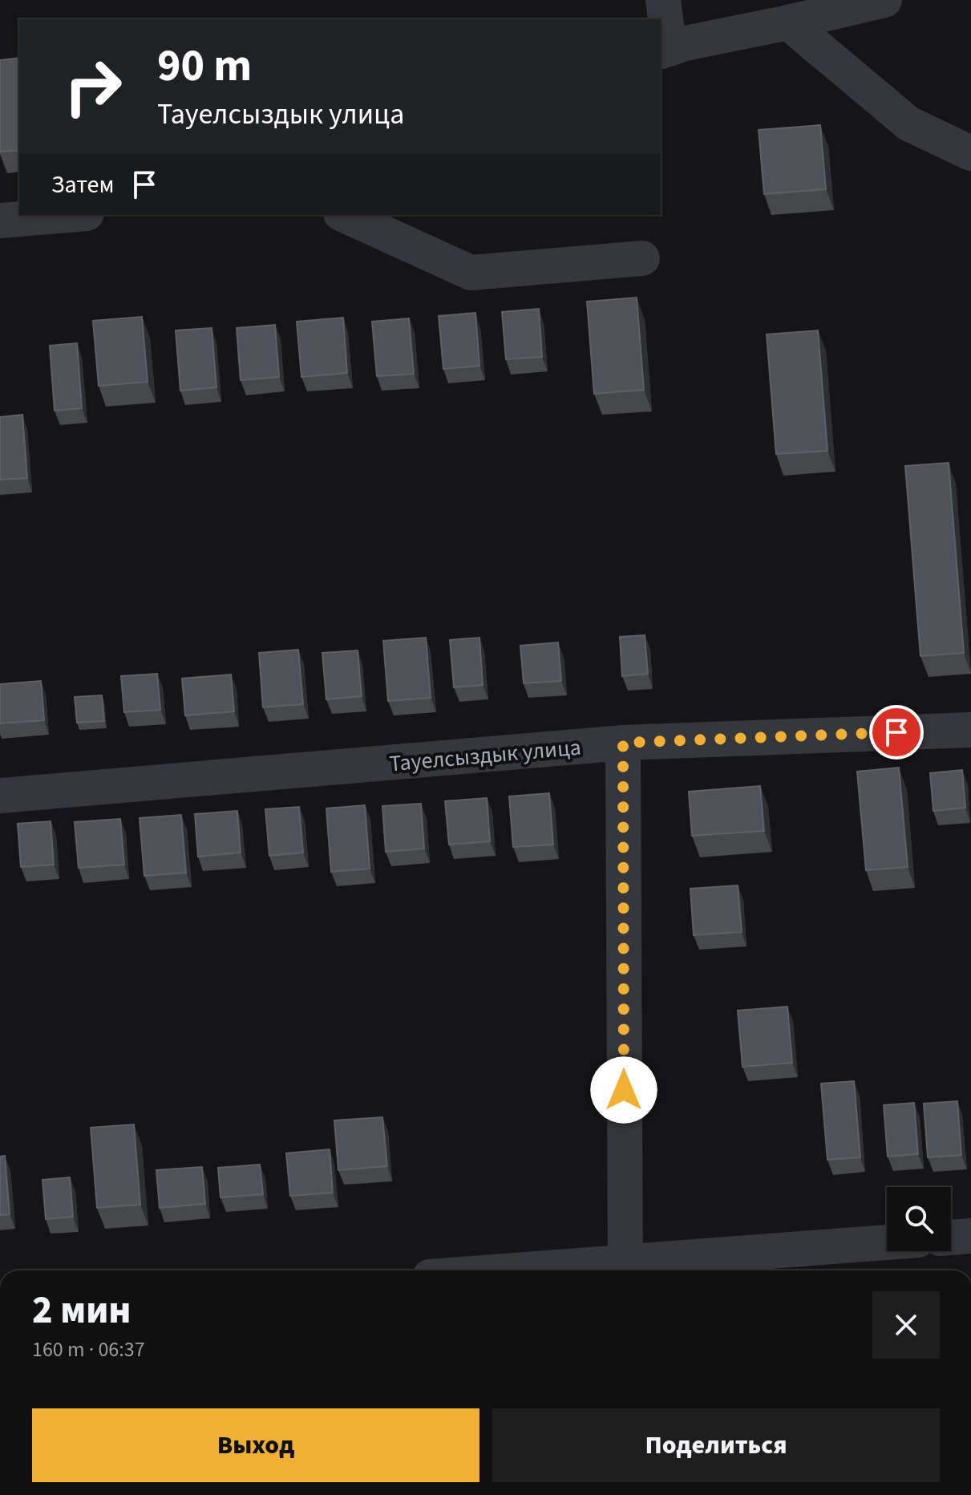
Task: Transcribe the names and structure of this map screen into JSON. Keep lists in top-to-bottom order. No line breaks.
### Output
{"streets":{"street":["Тауелсыздык улица"]},"page":{"turn":["90 m","Тауелсыздык улица"],"then":"Затем","heading":["2 мин","160 m · 06:37"],"buttons":["Выход","Поделиться"]}}
